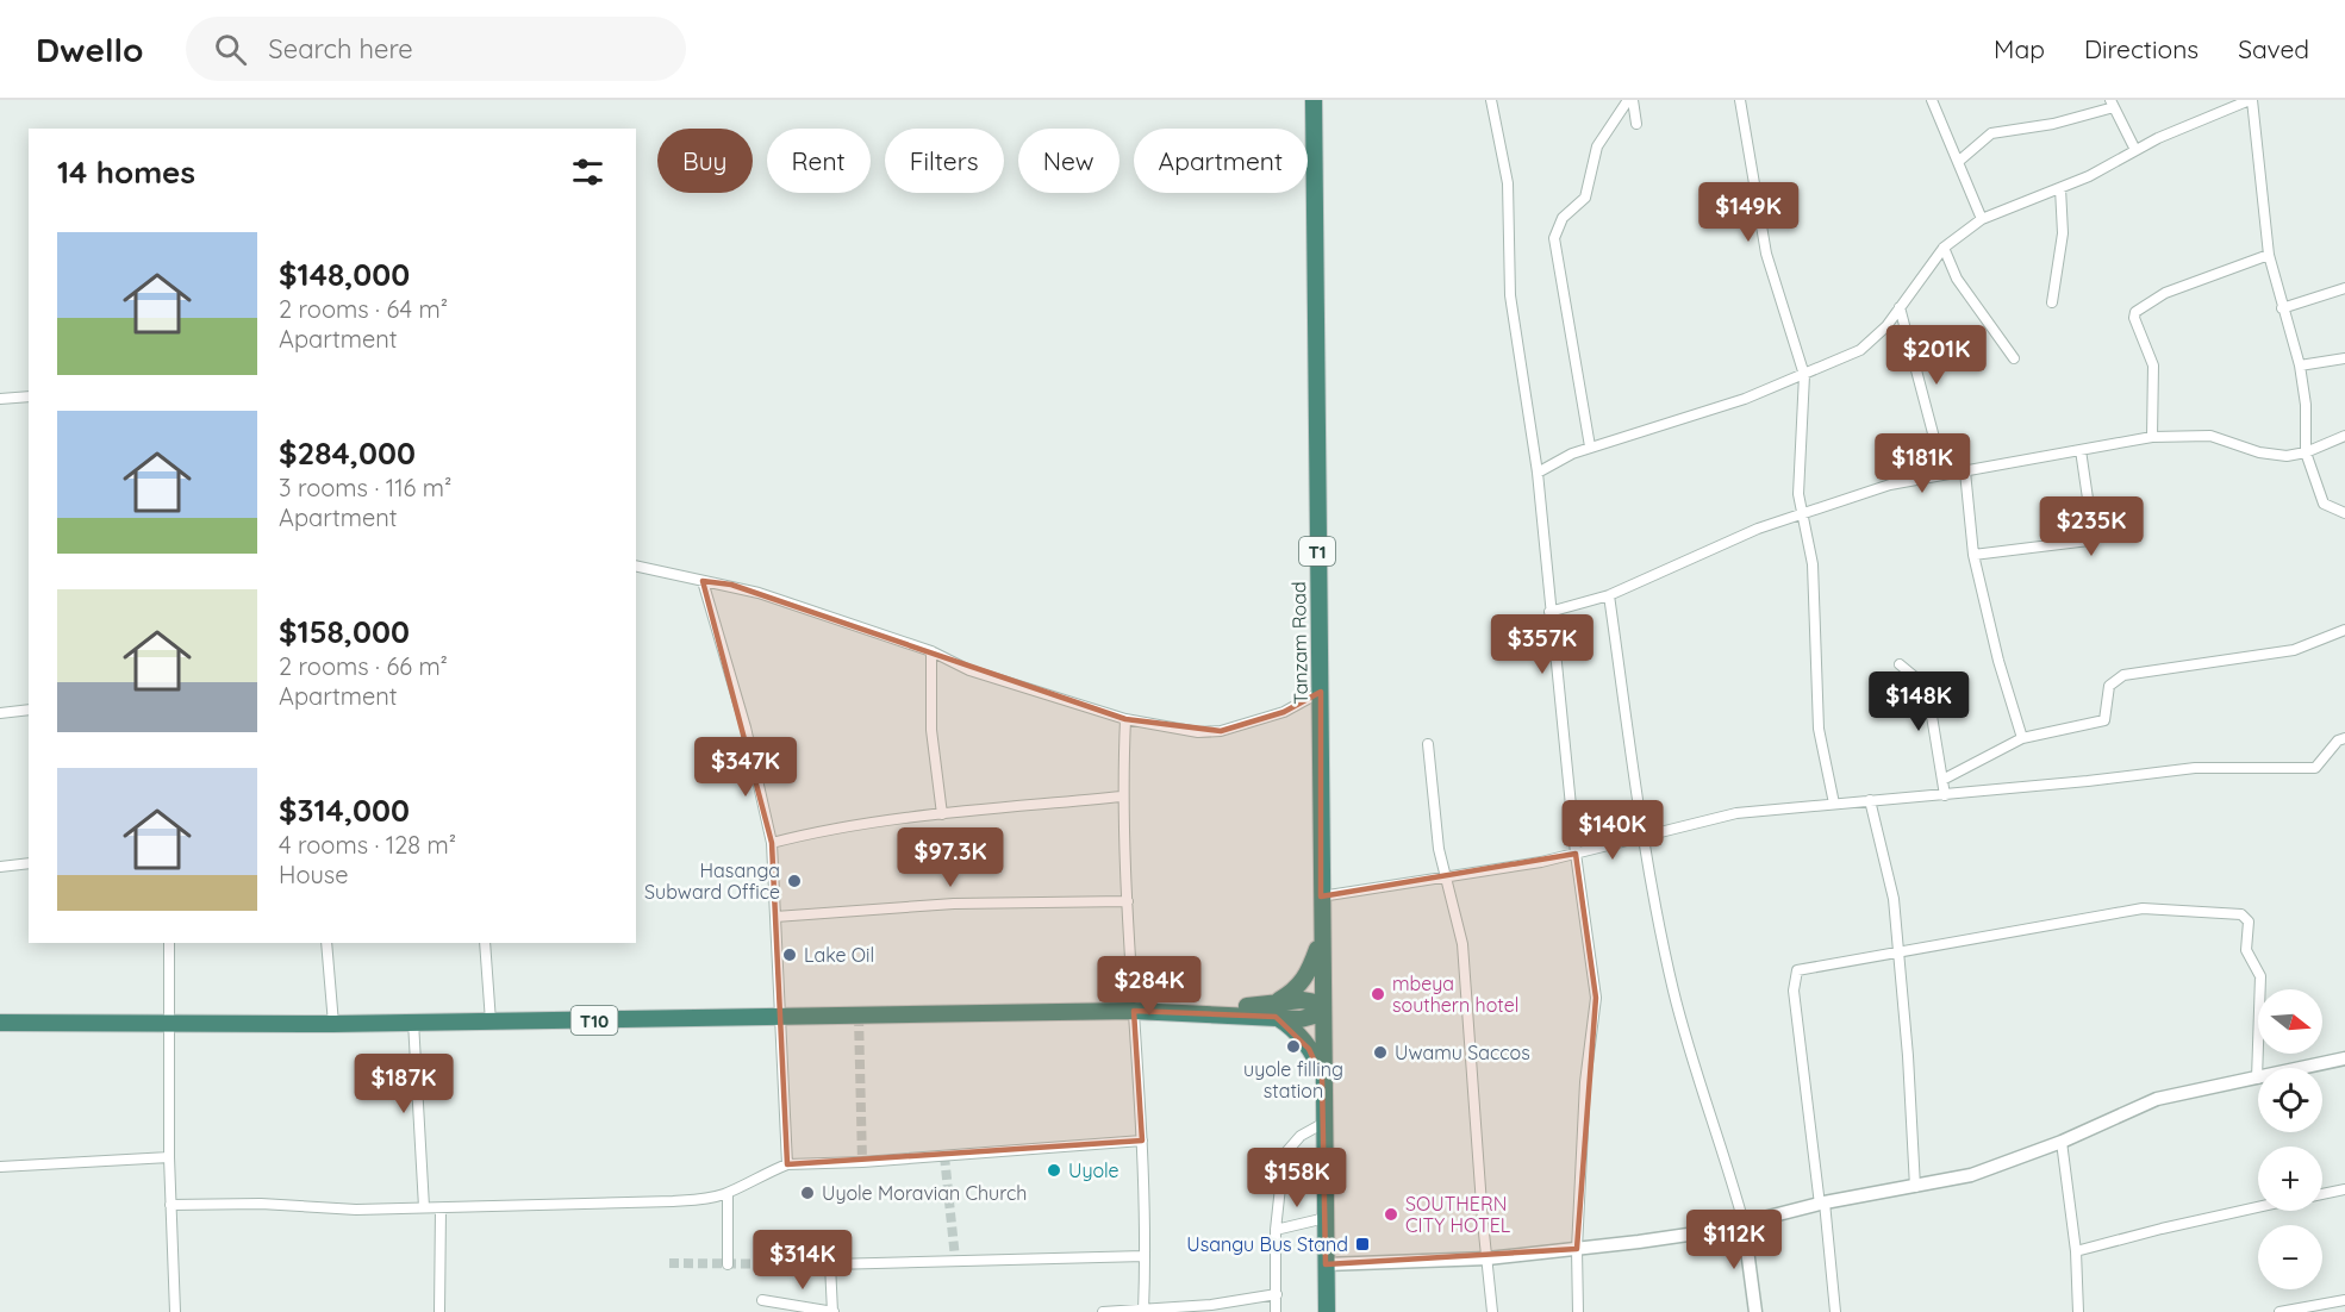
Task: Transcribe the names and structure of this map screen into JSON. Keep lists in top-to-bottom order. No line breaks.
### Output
{"streets":{"highway":["T1","Tanzam Road","T10"]},"crossings":[["T1","Tanzam Road"],["T1","T10"],["Tanzam Road","T10"]],"places":{"other":["Hasanga Subward Office","Lake Oil","mbeya southern hotel","uyole filling station","Uwamu Saccos","Uyole","Uyole Moravian Church","SOUTHERN CITY HOTEL"],"transit":["Usangu Bus Stand"]},"north":"right","page":{"header":"Dwello","search":"Search here","nav":["Map","Directions","Saved"],"chip":["Buy","Rent","Filters","New","Apartment"],"heading":"14 homes","price":["$149K","$201K","$181K","$235K","$357K","$148K","$347K","$140K","$97.3K","$284K","$187K","$158K","$112K","$314K"],"list":[{"name":"$148,000","note":"2 rooms · 64 m² · Apartment"},{"name":"$284,000","note":"3 rooms · 116 m² · Apartment"},{"name":"$158,000","note":"2 rooms · 66 m² · Apartment"},{"name":"$314,000","note":"4 rooms · 128 m² · House"}],"map_buttons":["+","−"]}}
